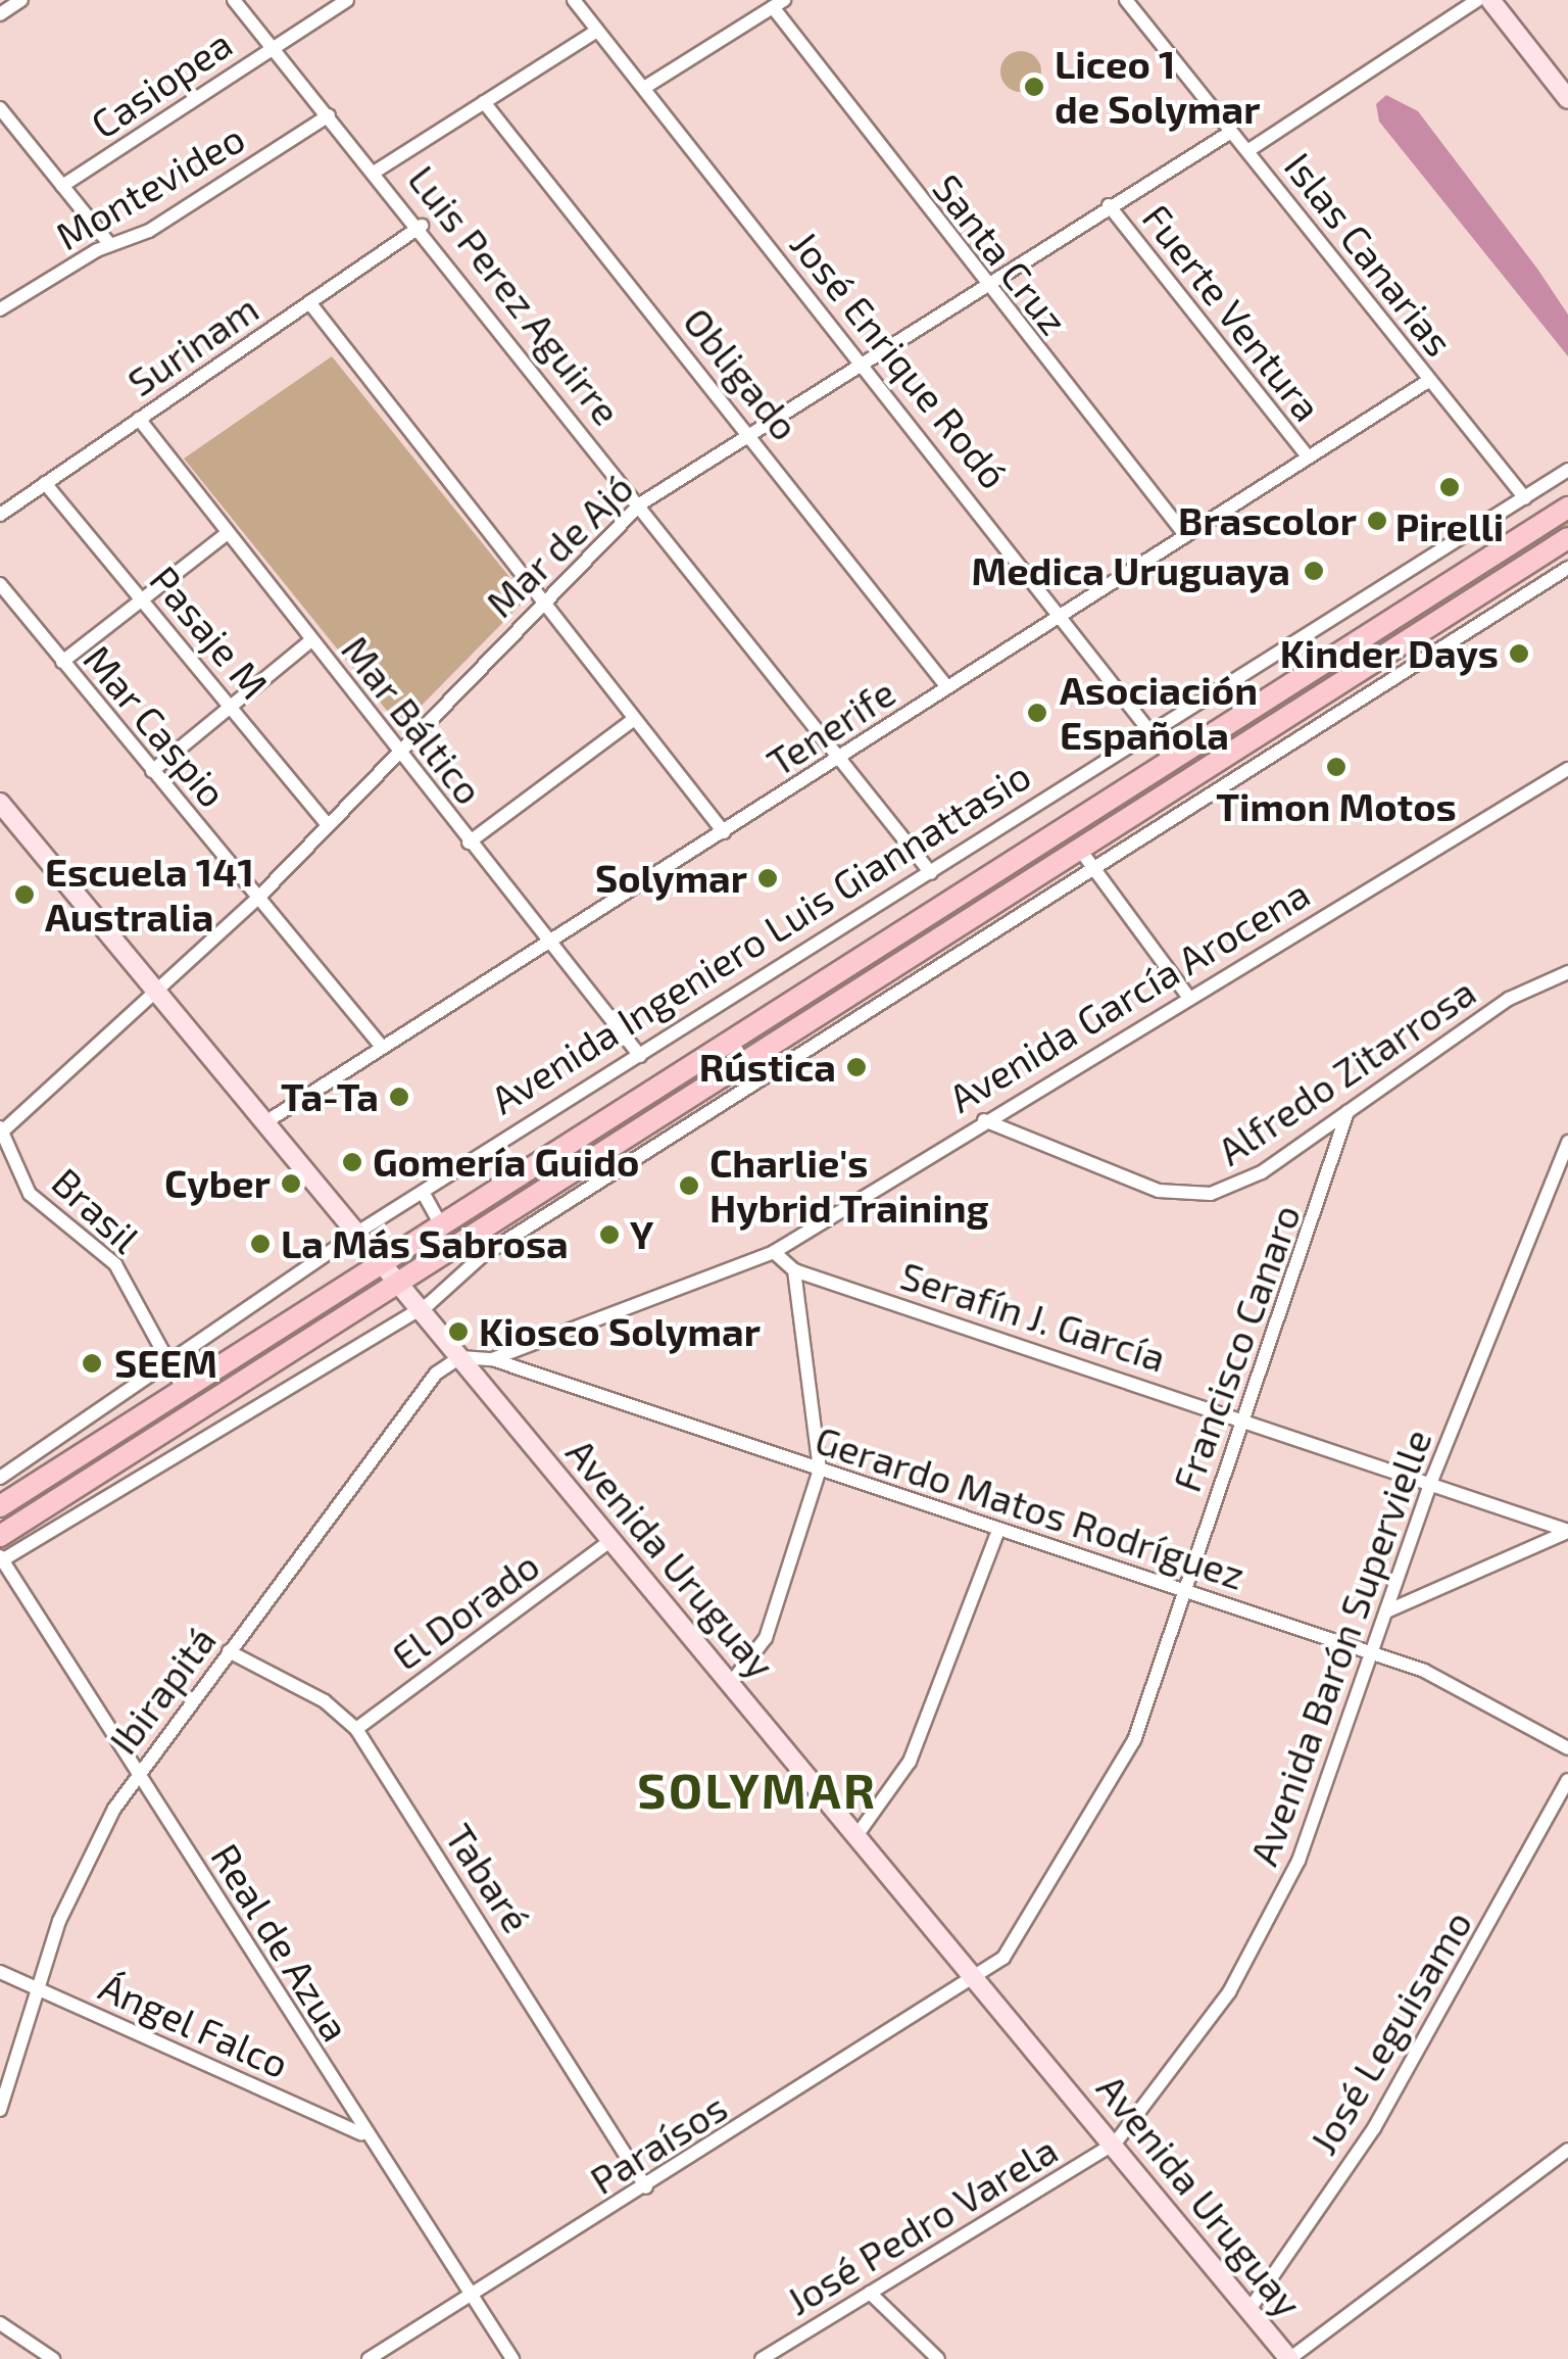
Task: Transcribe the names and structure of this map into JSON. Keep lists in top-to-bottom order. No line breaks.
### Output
{"streets":{"main road":["Avenida Ingeniero Luis Giannattasio"],"street":["Casiopea","Montevideo","Santa Cruz","Islas Canarias","Luis Perez Aguirre","Fuerte Ventura","Surinam","José Enrique Rodó","Obligado","Mar de Ajó","Pasaje M","Mar Báltico","Mar Caspio","Tenerife","Avenida García Arocena","Alfredo Zitarrosa","Brasil","Serafín J. García","Francisco Canaro","Gerardo Matos Rodríguez","Avenida Uruguay","El Dorado","Avenida Barón Supervielle","Ibirapitá","Tabaré","Real de Azua","Ángel Falco","José Leguisamo","Paraísos","José Pedro Varela"]},"crossings":[["Casiopea","Luis Perez Aguirre"],["Montevideo","Luis Perez Aguirre"],["Santa Cruz","Mar de Ajó"],["Santa Cruz","Tenerife"],["Islas Canarias","Mar de Ajó"],["Islas Canarias","Tenerife"],["Islas Canarias","Avenida Ingeniero Luis Giannattasio"],["Luis Perez Aguirre","Surinam"],["Luis Perez Aguirre","Mar de Ajó"],["Luis Perez Aguirre","Tenerife"],["Luis Perez Aguirre","Avenida Ingeniero Luis Giannattasio"],["Fuerte Ventura","Mar de Ajó"],["Fuerte Ventura","Tenerife"],["Surinam","Pasaje M"],["Surinam","Mar Báltico"],["José Enrique Rodó","Mar de Ajó"],["José Enrique Rodó","Tenerife"],["José Enrique Rodó","Avenida Ingeniero Luis Giannattasio"],["Obligado","Mar de Ajó"],["Obligado","Tenerife"],["Mar de Ajó","Pasaje M"],["Mar de Ajó","Mar Báltico"],["Mar de Ajó","Mar Caspio"],["Mar de Ajó","Brasil"],["Mar de Ajó","Avenida Uruguay"],["Mar Báltico","Tenerife"],["Mar Báltico","Avenida Ingeniero Luis Giannattasio"],["Mar Caspio","Tenerife"],["Tenerife","Avenida Uruguay"],["Avenida Ingeniero Luis Giannattasio","Brasil"],["Avenida Ingeniero Luis Giannattasio","Avenida Uruguay"],["Avenida García Arocena","Alfredo Zitarrosa"],["Avenida García Arocena","Serafín J. García"],["Avenida García Arocena","Gerardo Matos Rodríguez"],["Alfredo Zitarrosa","Francisco Canaro"],["Serafín J. García","Francisco Canaro"],["Serafín J. García","Avenida Barón Supervielle"],["Francisco Canaro","Gerardo Matos Rodríguez"],["Francisco Canaro","Avenida Uruguay"],["Francisco Canaro","Paraísos"],["Gerardo Matos Rodríguez","Avenida Uruguay"],["Gerardo Matos Rodríguez","Avenida Barón Supervielle"],["Gerardo Matos Rodríguez","Ibirapitá"],["Avenida Uruguay","El Dorado"],["Avenida Uruguay","Avenida Barón Supervielle"],["Avenida Uruguay","Ibirapitá"],["Avenida Uruguay","José Leguisamo"],["Avenida Uruguay","Paraísos"],["Avenida Uruguay","José Pedro Varela"],["El Dorado","Tabaré"],["Avenida Barón Supervielle","José Pedro Varela"],["Ibirapitá","Tabaré"],["Ibirapitá","Real de Azua"],["Ibirapitá","Ángel Falco"],["Tabaré","Paraísos"],["Real de Azua","Ángel Falco"],["Real de Azua","Paraísos"]],"districts":["SOLYMAR"],"places":["Liceo 1 de Solymar","Pirelli","Brascolor","Medica Uruguaya","Kinder Days","Asociación Española","Timon Motos","Solymar","Escuela 141 Australia","Rústica","Ta-Ta","Gomería Guido","Cyber","Charlie's Hybrid Training","Y","La Más Sabrosa","Kiosco Solymar","SEEM"]}
